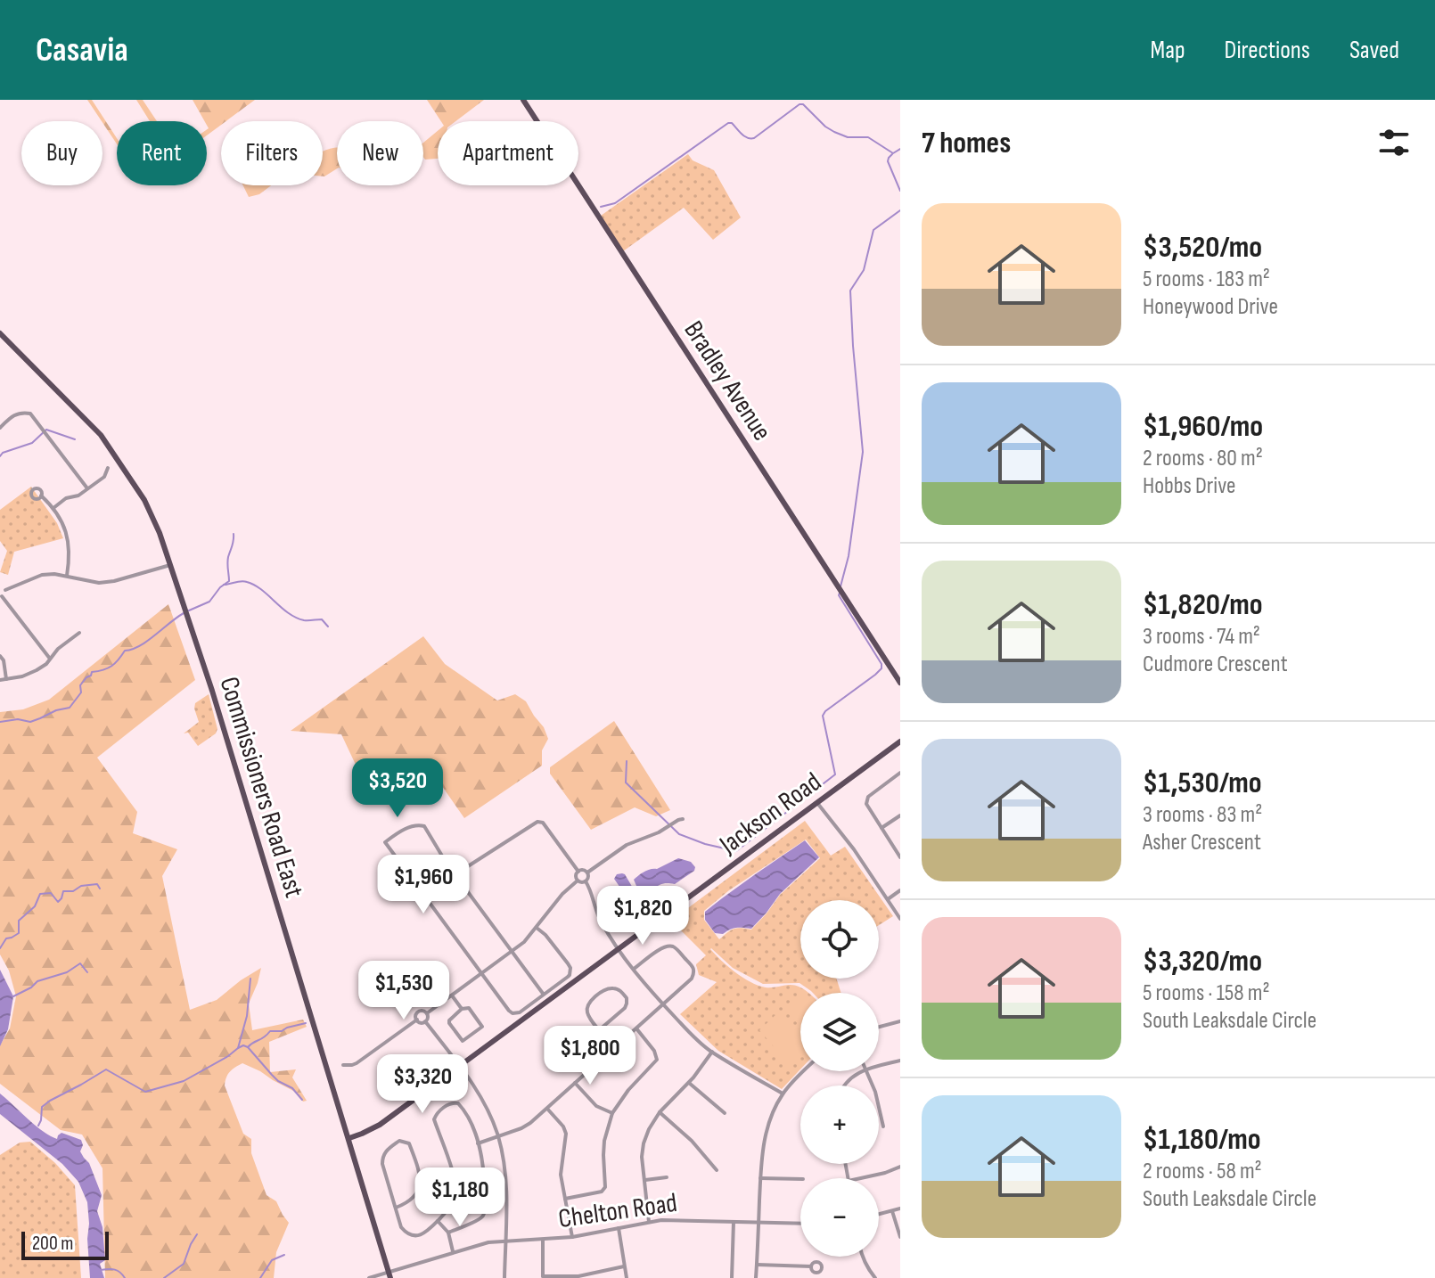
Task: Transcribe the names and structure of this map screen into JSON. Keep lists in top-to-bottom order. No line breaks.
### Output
{"streets":{"main road":["Bradley Avenue","Commissioners Road East","Jackson Road"],"street":["Chelton Road"]},"crossings":[["Commissioners Road East","Jackson Road"],["Commissioners Road East","Chelton Road"]],"scale_bar":"200 m","page":{"header":"Casavia","nav":["Map","Directions","Saved"],"heading":"7 homes","chip":["Buy","Rent","Filters","New","Apartment"],"list":[{"name":"$3,520/mo","note":"5 rooms · 183 m² · Honeywood Drive"},{"name":"$1,960/mo","note":"2 rooms · 80 m² · Hobbs Drive"},{"name":"$1,820/mo","note":"3 rooms · 74 m² · Cudmore Crescent"},{"name":"$1,530/mo","note":"3 rooms · 83 m² · Asher Crescent"},{"name":"$3,320/mo","note":"5 rooms · 158 m² · South Leaksdale Circle"},{"name":"$1,180/mo","note":"2 rooms · 58 m² · South Leaksdale Circle"}],"price":["$3,520","$1,960","$1,820","$1,530","$1,800","$3,320","$1,180"],"map_buttons":["+","−"],"scale":"200 m"}}
